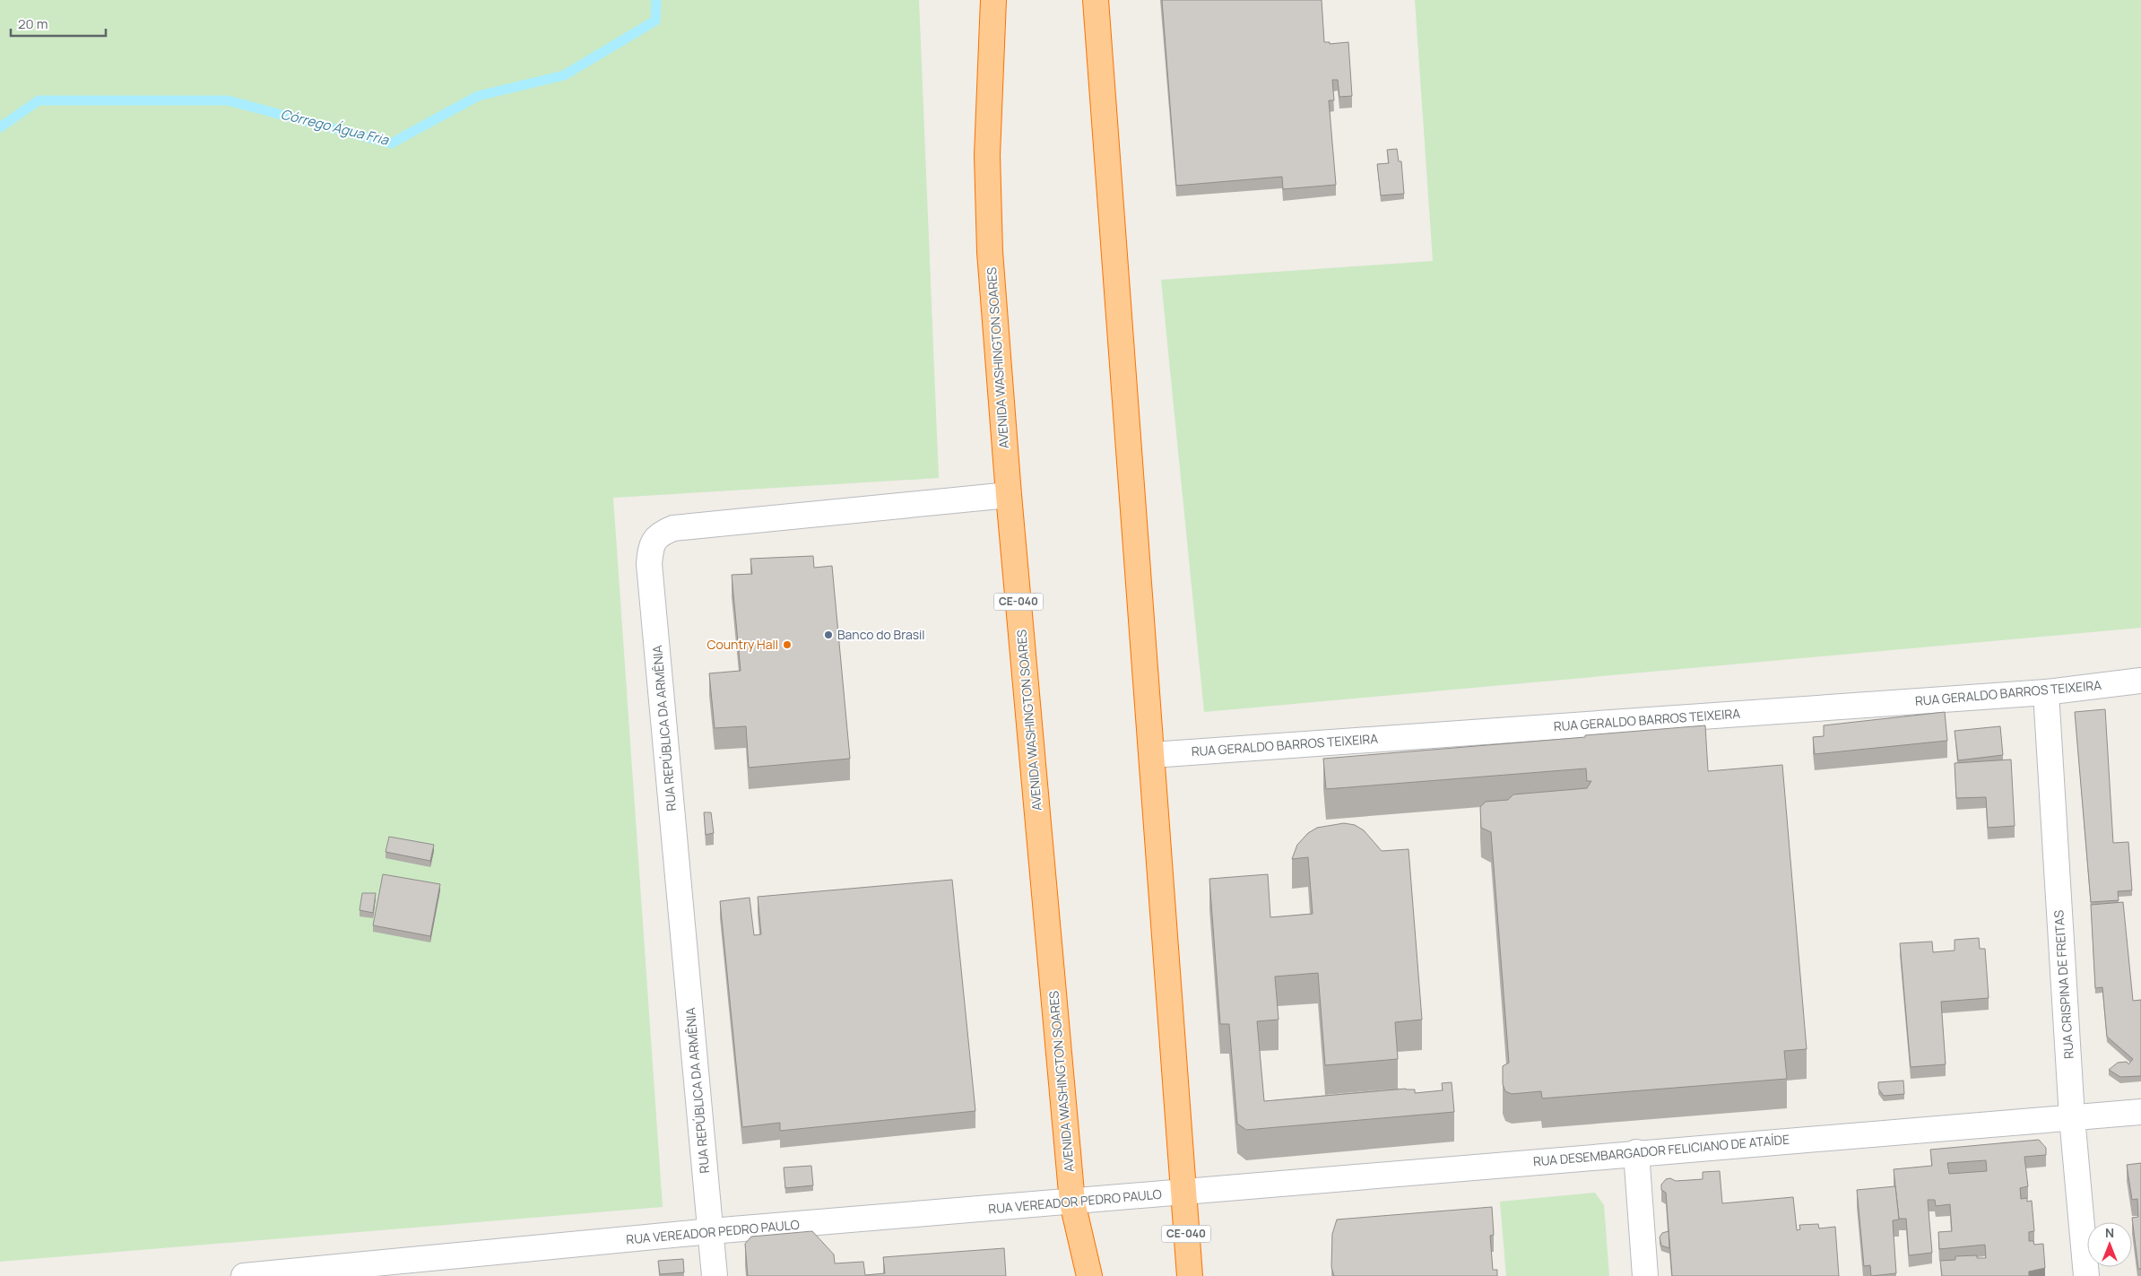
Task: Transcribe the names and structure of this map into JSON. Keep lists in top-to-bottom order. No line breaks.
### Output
{"streets":{"highway":["AVENIDA WASHINGTON SOARES","CE-040"],"street":["RUA GERALDO BARROS TEIXEIRA","RUA REPÚBLICA DA ARMÊNIA","RUA CRISPINA DE FREITAS","RUA DESEMBARGADOR FELICIANO DE ATAÍDE","RUA VEREADOR PEDRO PAULO"]},"crossings":[["AVENIDA WASHINGTON SOARES","RUA REPÚBLICA DA ARMÊNIA"],["AVENIDA WASHINGTON SOARES","RUA VEREADOR PEDRO PAULO"],["CE-040","RUA GERALDO BARROS TEIXEIRA"],["CE-040","RUA DESEMBARGADOR FELICIANO DE ATAÍDE"],["CE-040","RUA VEREADOR PEDRO PAULO"],["RUA GERALDO BARROS TEIXEIRA","RUA CRISPINA DE FREITAS"],["RUA REPÚBLICA DA ARMÊNIA","RUA VEREADOR PEDRO PAULO"],["RUA CRISPINA DE FREITAS","RUA DESEMBARGADOR FELICIANO DE ATAÍDE"],["RUA DESEMBARGADOR FELICIANO DE ATAÍDE","RUA VEREADOR PEDRO PAULO"]],"water":["Córrego Água Fria"],"places":["Banco do Brasil","Country Hall"],"scale_bar":"20 m","north":"top"}
